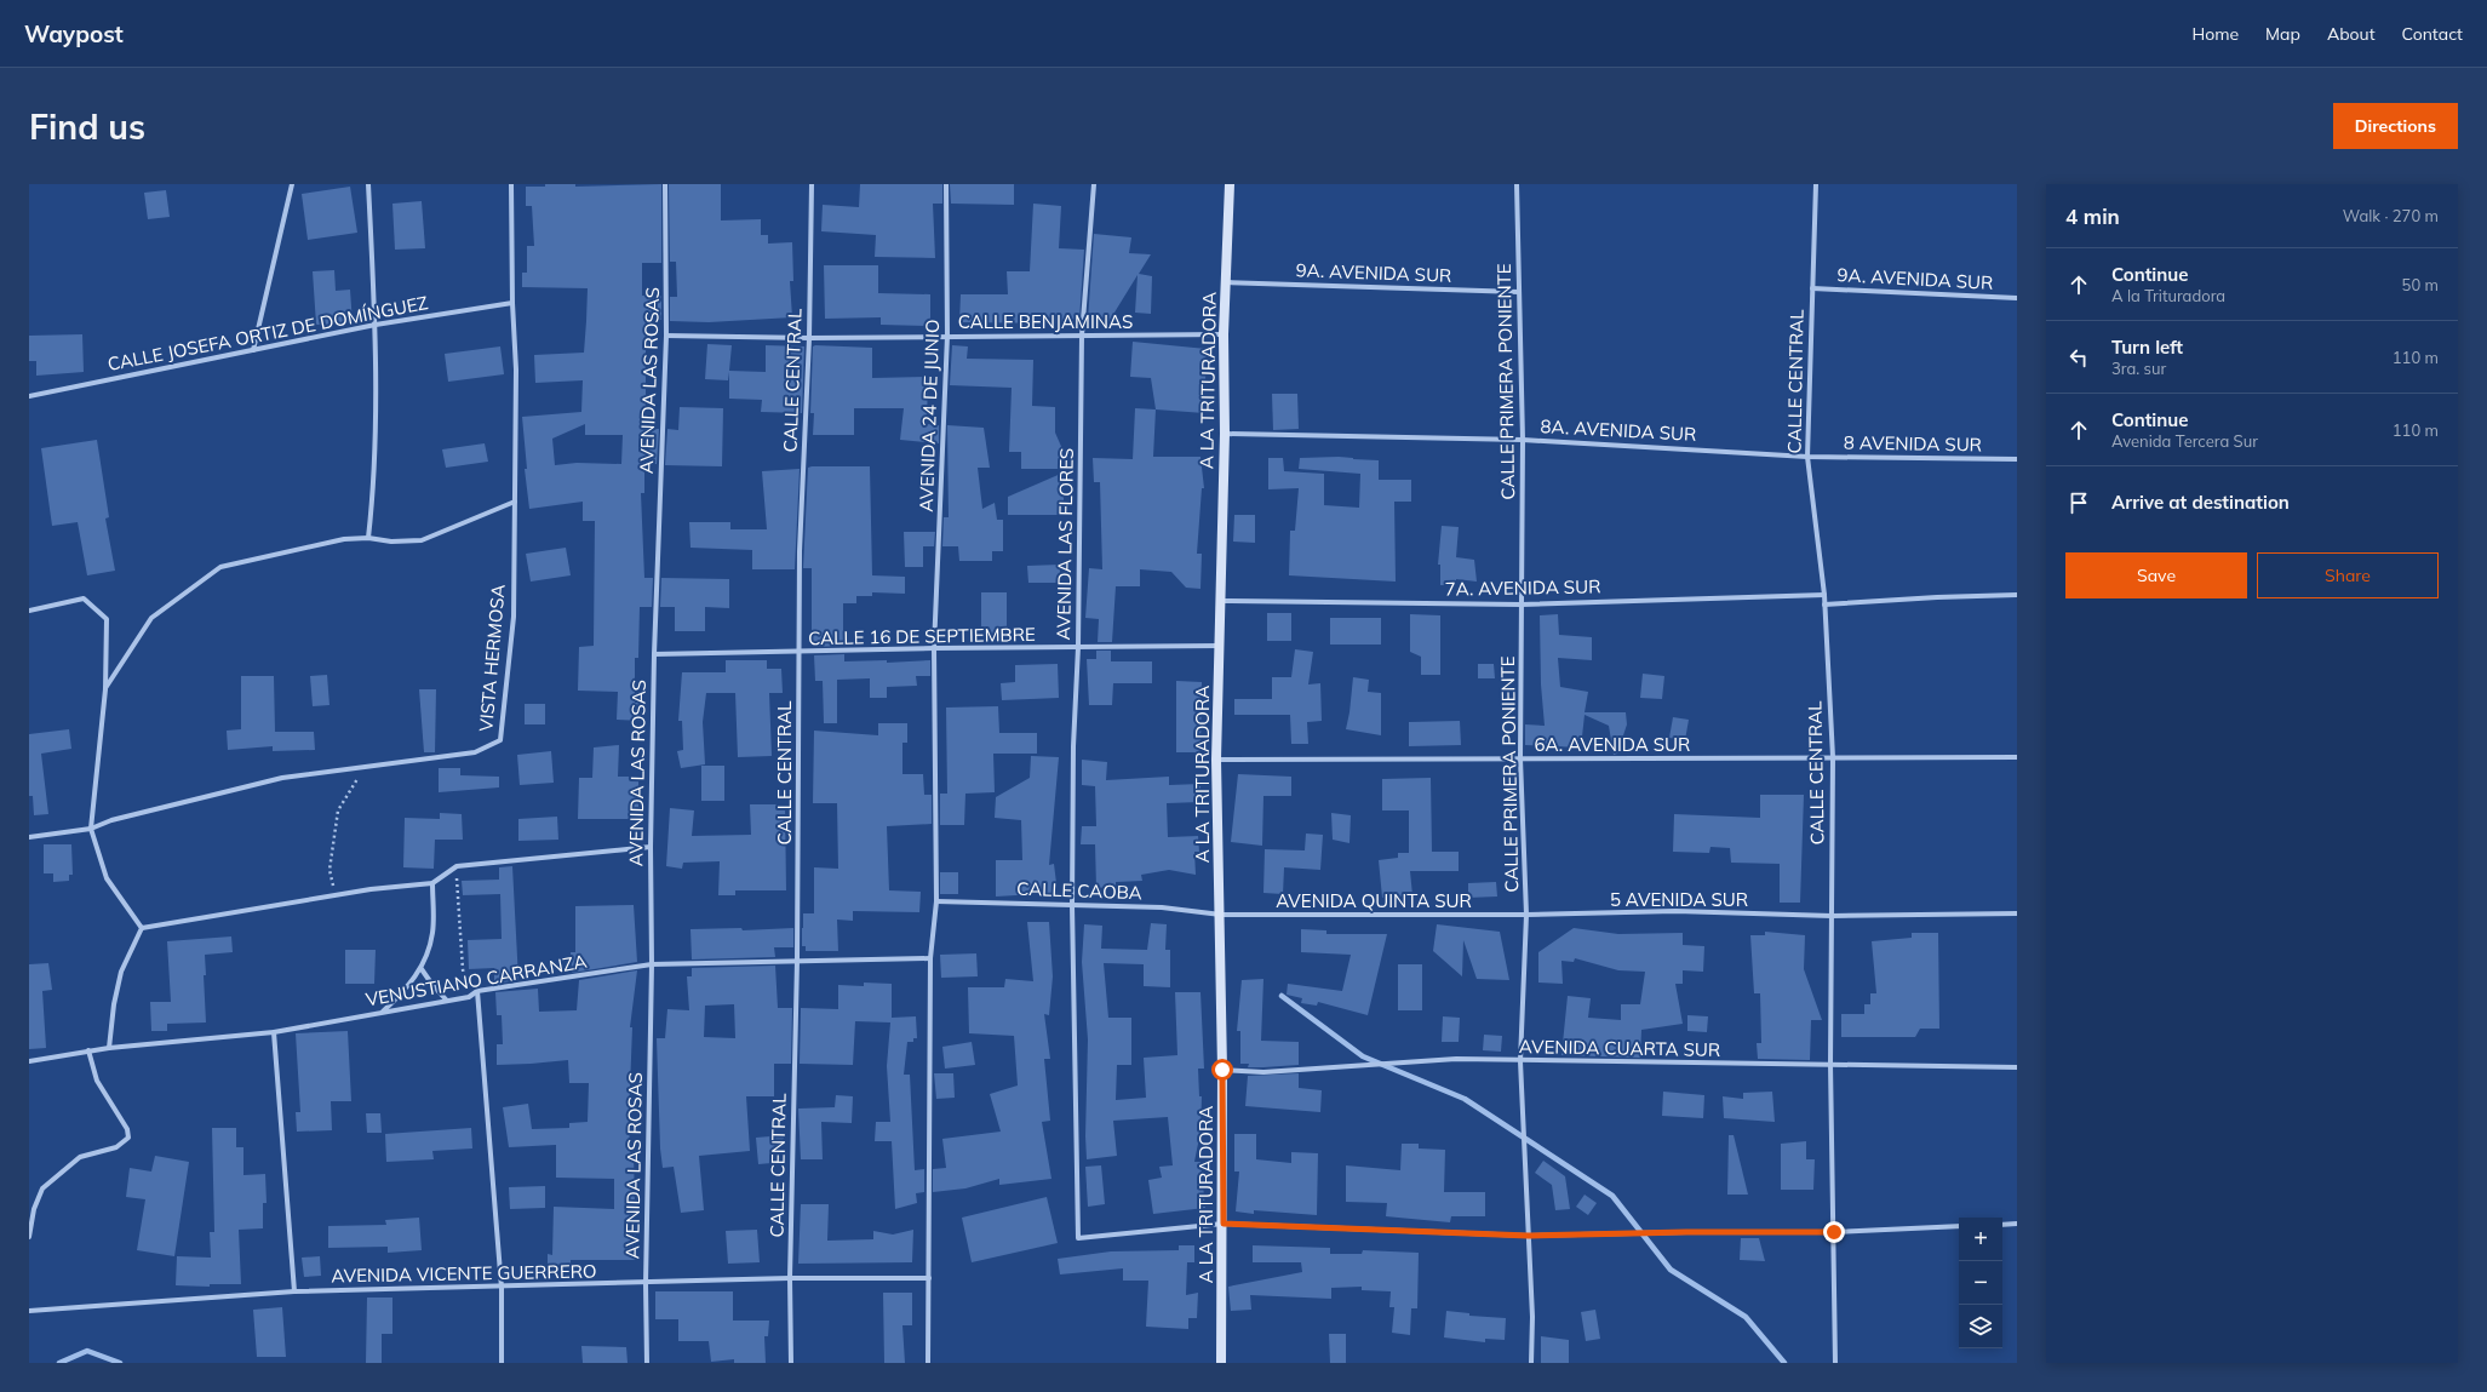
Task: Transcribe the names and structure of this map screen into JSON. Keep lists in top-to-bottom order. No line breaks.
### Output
{"streets":{"street":["9A. AVENIDA SUR","CALLE BENJAMINAS","CALLE JOSEFA ORTIZ DE DOMÍNGUEZ","AVENIDA LAS ROSAS","CALLE CENTRAL","A LA TRITURADORA","CALLE PRIMERA PONIENTE","AVENIDA 24 DE JUNIO","8A. AVENIDA SUR","8 AVENIDA SUR","AVENIDA LAS FLORES","7A. AVENIDA SUR","CALLE 16 DE SEPTIEMBRE","VISTA HERMOSA","6A. AVENIDA SUR","CALLE CAOBA","5 AVENIDA SUR","AVENIDA QUINTA SUR","VENUSTIANO CARRANZA","AVENIDA CUARTA SUR","AVENIDA VICENTE GUERRERO"]},"crossings":[["9A. AVENIDA SUR","CALLE CENTRAL"],["9A. AVENIDA SUR","A LA TRITURADORA"],["9A. AVENIDA SUR","CALLE PRIMERA PONIENTE"],["CALLE BENJAMINAS","AVENIDA LAS ROSAS"],["CALLE BENJAMINAS","CALLE CENTRAL"],["CALLE BENJAMINAS","A LA TRITURADORA"],["CALLE BENJAMINAS","AVENIDA 24 DE JUNIO"],["CALLE BENJAMINAS","AVENIDA LAS FLORES"],["CALLE JOSEFA ORTIZ DE DOMÍNGUEZ","VISTA HERMOSA"],["AVENIDA LAS ROSAS","CALLE 16 DE SEPTIEMBRE"],["AVENIDA LAS ROSAS","VENUSTIANO CARRANZA"],["AVENIDA LAS ROSAS","AVENIDA VICENTE GUERRERO"],["CALLE CENTRAL","8A. AVENIDA SUR"],["CALLE CENTRAL","8 AVENIDA SUR"],["CALLE CENTRAL","7A. AVENIDA SUR"],["CALLE CENTRAL","CALLE 16 DE SEPTIEMBRE"],["CALLE CENTRAL","6A. AVENIDA SUR"],["CALLE CENTRAL","5 AVENIDA SUR"],["CALLE CENTRAL","VENUSTIANO CARRANZA"],["CALLE CENTRAL","AVENIDA CUARTA SUR"],["CALLE CENTRAL","AVENIDA VICENTE GUERRERO"],["A LA TRITURADORA","8A. AVENIDA SUR"],["A LA TRITURADORA","AVENIDA LAS FLORES"],["A LA TRITURADORA","7A. AVENIDA SUR"],["A LA TRITURADORA","CALLE 16 DE SEPTIEMBRE"],["A LA TRITURADORA","6A. AVENIDA SUR"],["A LA TRITURADORA","CALLE CAOBA"],["A LA TRITURADORA","AVENIDA QUINTA SUR"],["A LA TRITURADORA","AVENIDA CUARTA SUR"],["CALLE PRIMERA PONIENTE","8A. AVENIDA SUR"],["CALLE PRIMERA PONIENTE","7A. AVENIDA SUR"],["CALLE PRIMERA PONIENTE","6A. AVENIDA SUR"],["CALLE PRIMERA PONIENTE","5 AVENIDA SUR"],["CALLE PRIMERA PONIENTE","AVENIDA QUINTA SUR"],["CALLE PRIMERA PONIENTE","AVENIDA CUARTA SUR"],["AVENIDA 24 DE JUNIO","CALLE 16 DE SEPTIEMBRE"],["AVENIDA 24 DE JUNIO","CALLE CAOBA"],["AVENIDA 24 DE JUNIO","VENUSTIANO CARRANZA"],["AVENIDA 24 DE JUNIO","AVENIDA VICENTE GUERRERO"],["8A. AVENIDA SUR","8 AVENIDA SUR"],["AVENIDA LAS FLORES","CALLE 16 DE SEPTIEMBRE"],["AVENIDA LAS FLORES","CALLE CAOBA"],["CALLE CAOBA","AVENIDA QUINTA SUR"],["5 AVENIDA SUR","AVENIDA QUINTA SUR"]],"page":{"header":"Waypost","nav":["Home","Map","About","Contact"],"buttons":["Directions",["Save","Share"]],"title":"Find us","heading":["4 min","Walk · 270 m"],"list":[["Continue","A la Trituradora","50 m"],["Turn left","3ra. sur","110 m"],["Continue","Avenida Tercera Sur","110 m"],"Arrive at destination"],"map_buttons":["+","−"]}}
